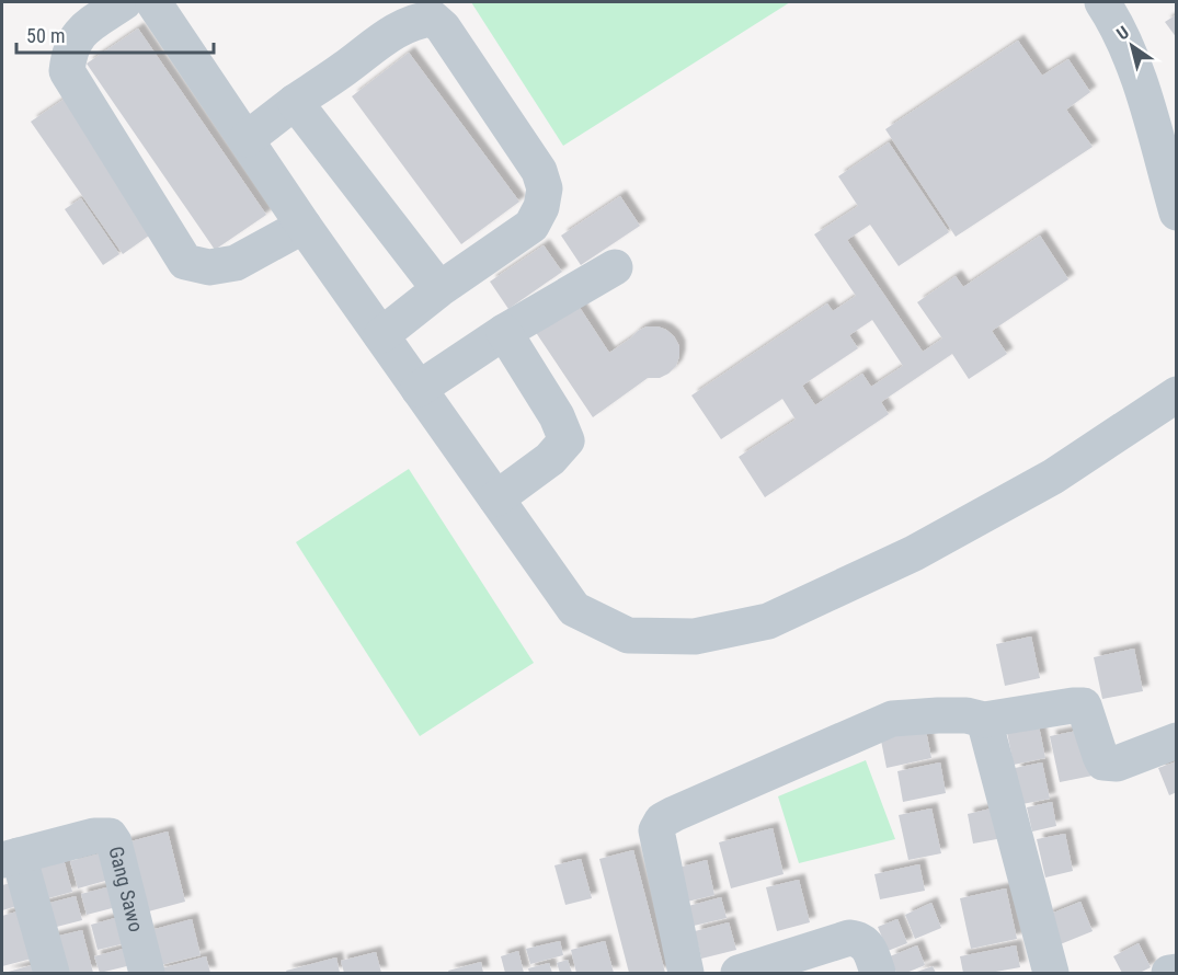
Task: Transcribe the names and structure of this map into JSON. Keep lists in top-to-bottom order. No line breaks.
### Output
{"streets":{"street":["Gang Sawo"]},"scale_bar":"50 m","north":"top left"}
